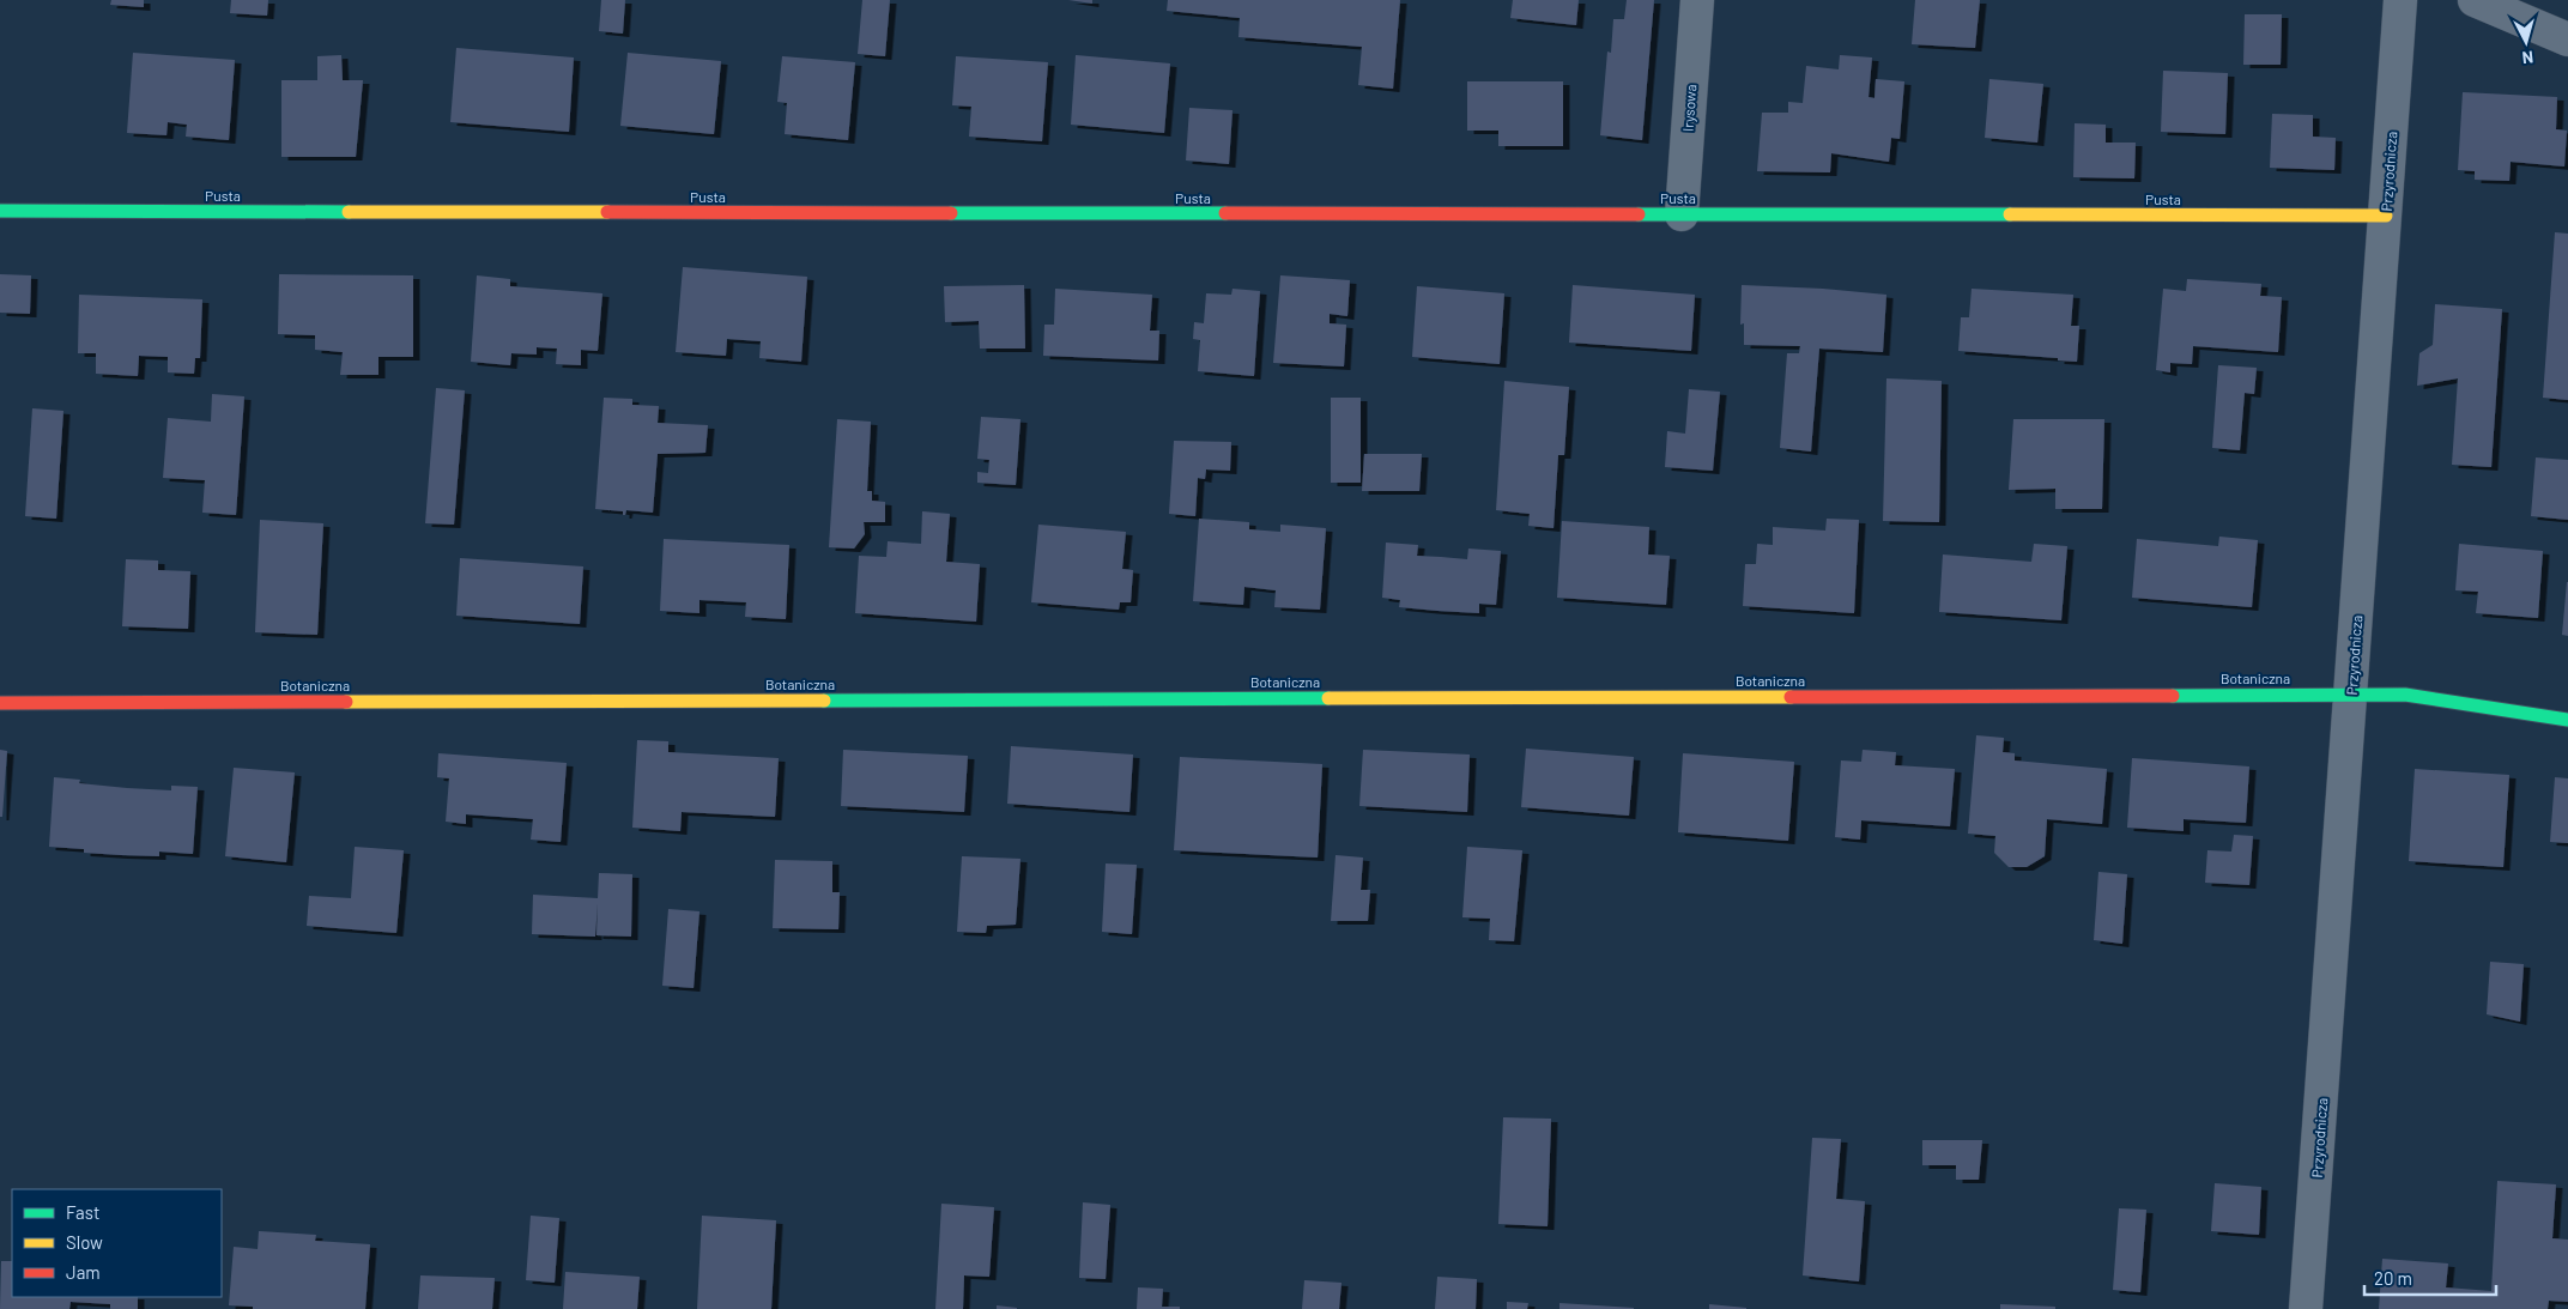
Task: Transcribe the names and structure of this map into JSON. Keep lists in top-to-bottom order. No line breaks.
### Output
{"streets":{"street":["Irysowa","Przyrodnicza","Pusta","Botaniczna"]},"crossings":[["Irysowa","Pusta"],["Przyrodnicza","Pusta"],["Przyrodnicza","Botaniczna"]],"legend":["Fast","Slow","Jam"],"scale_bar":"20 m","north":"bottom"}
